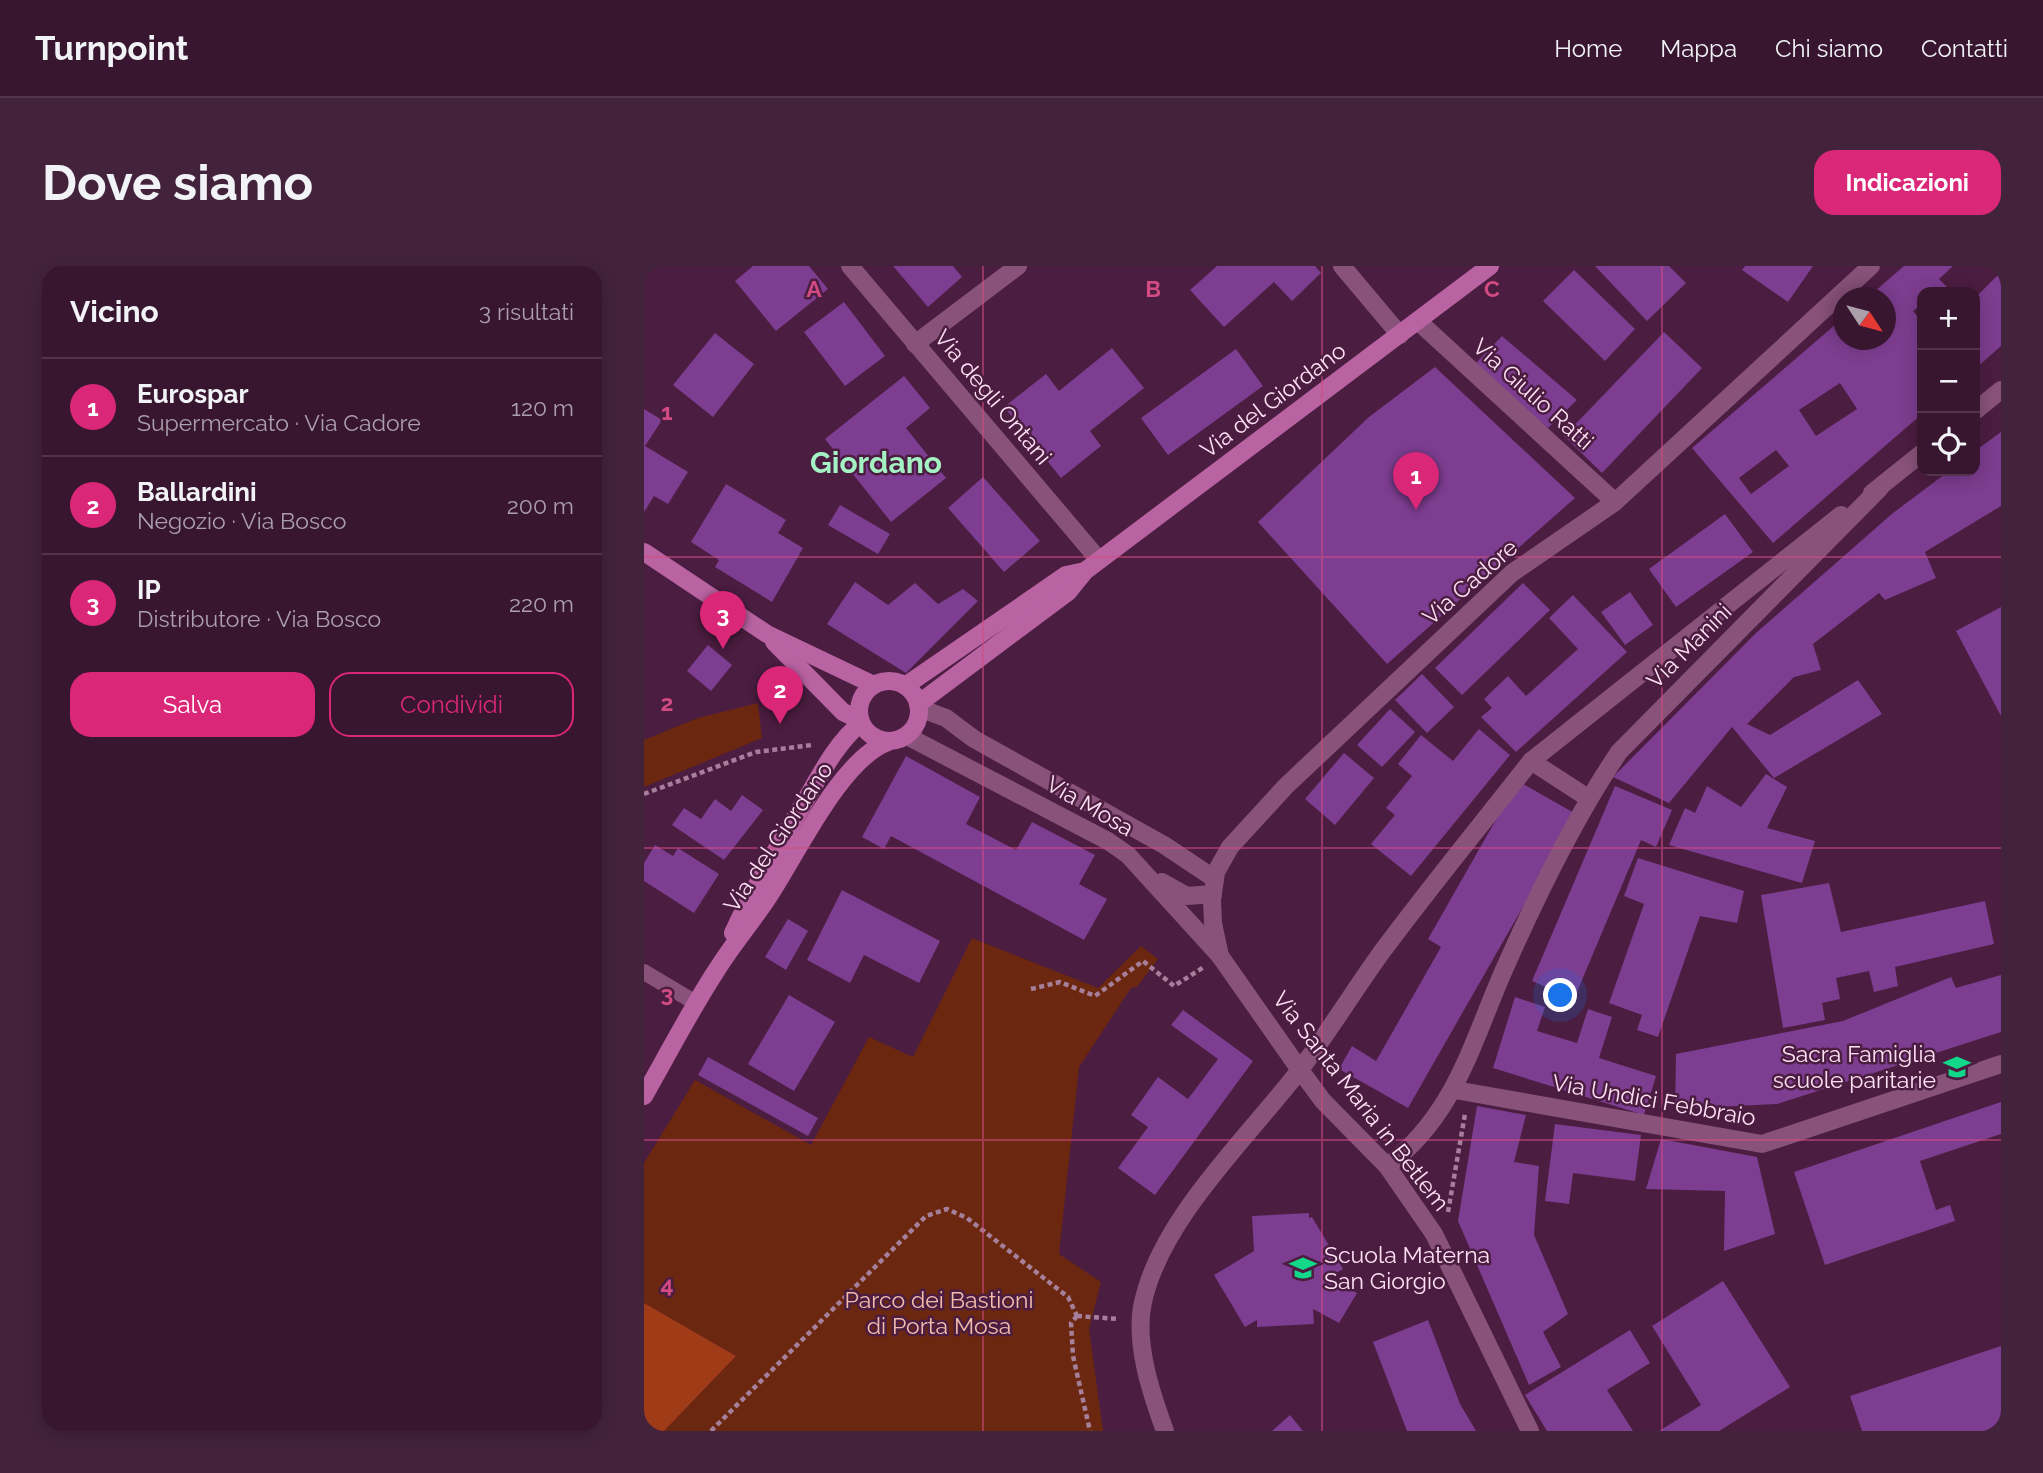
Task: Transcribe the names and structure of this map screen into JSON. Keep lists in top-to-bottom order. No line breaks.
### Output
{"streets":{"street":["Via Giulio Ratti","Via degli Ontani","Via del Giordano","Via Cadore","Via Manini","Via Mosa","Via Undici Febbraio","Via Santa Maria in Betlem"]},"crossings":[["Via Giulio Ratti","Via del Giordano"],["Via Giulio Ratti","Via Cadore"],["Via degli Ontani","Via del Giordano"],["Via del Giordano","Via Mosa"],["Via Cadore","Via Mosa"],["Via Cadore","Via Santa Maria in Betlem"],["Via Manini","Via Undici Febbraio"],["Via Manini","Via Santa Maria in Betlem"],["Via Mosa","Via Santa Maria in Betlem"]],"districts":["Giordano"],"parks":["Parco dei Bastioni di Porta Mosa"],"places":{"school or university":["Sacra Famiglia scuole paritarie","Scuola Materna San Giorgio"]},"north":"bottom right","page":{"header":"Turnpoint","nav":["Home","Mappa","Chi siamo","Contatti"],"buttons":["Indicazioni",["Salva","Condividi"]],"title":"Dove siamo","heading":["Vicino","3 risultati"],"map_buttons":["+","−"],"list":[{"mark":"1","name":"Eurospar","note":"Supermercato · Via Cadore","value":"120 m"},{"mark":"2","name":"Ballardini","note":"Negozio · Via Bosco","value":"200 m"},{"mark":"3","name":"IP","note":"Distributore · Via Bosco","value":"220 m"}],"pins":["1","3","2"]},"grid":{"columns":["A","B","C"],"rows":["1","2","3","4"]}}
